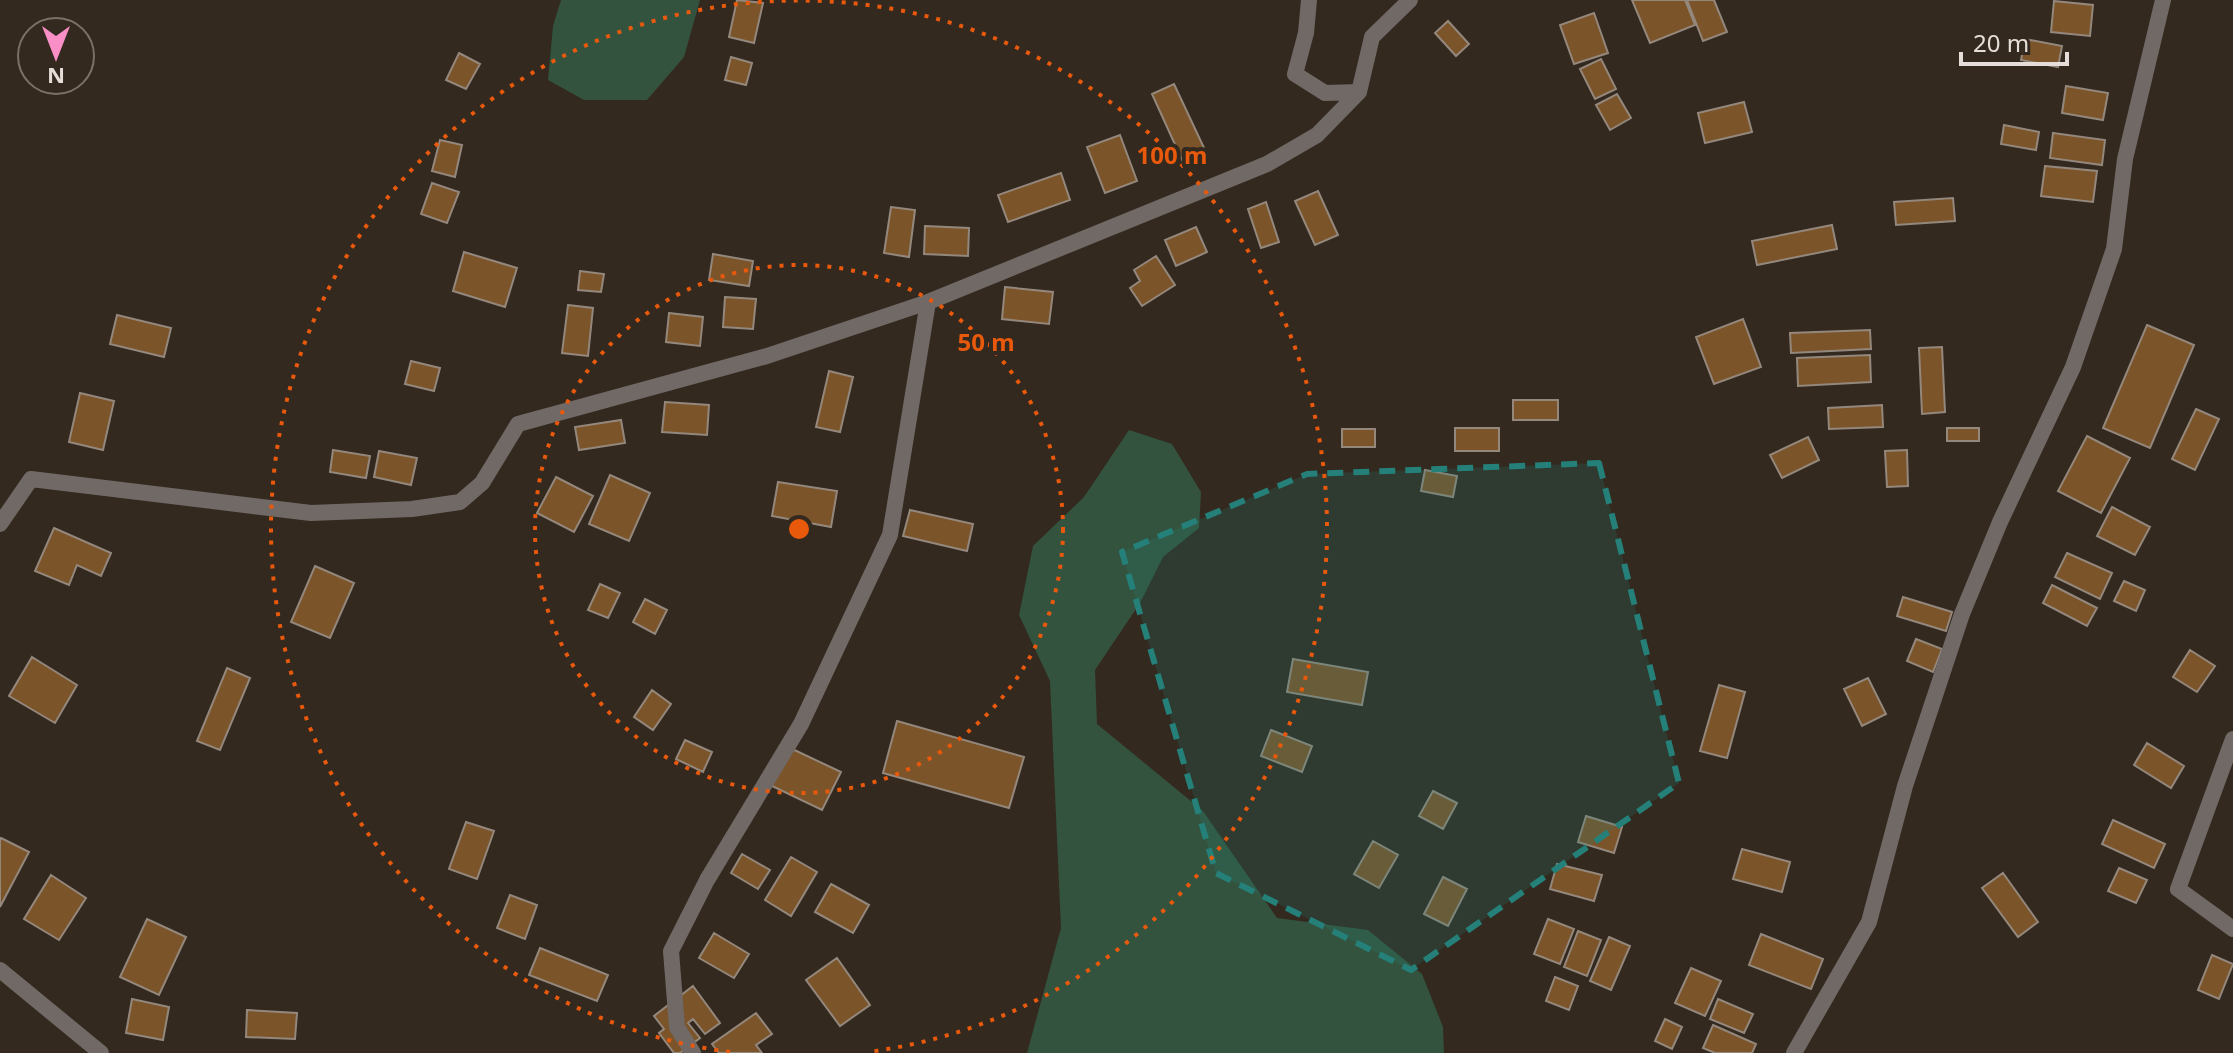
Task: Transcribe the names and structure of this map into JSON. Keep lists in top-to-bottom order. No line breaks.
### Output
{"scale_bar":"20 m","north":"bottom","rings":["100 m","50 m"]}
